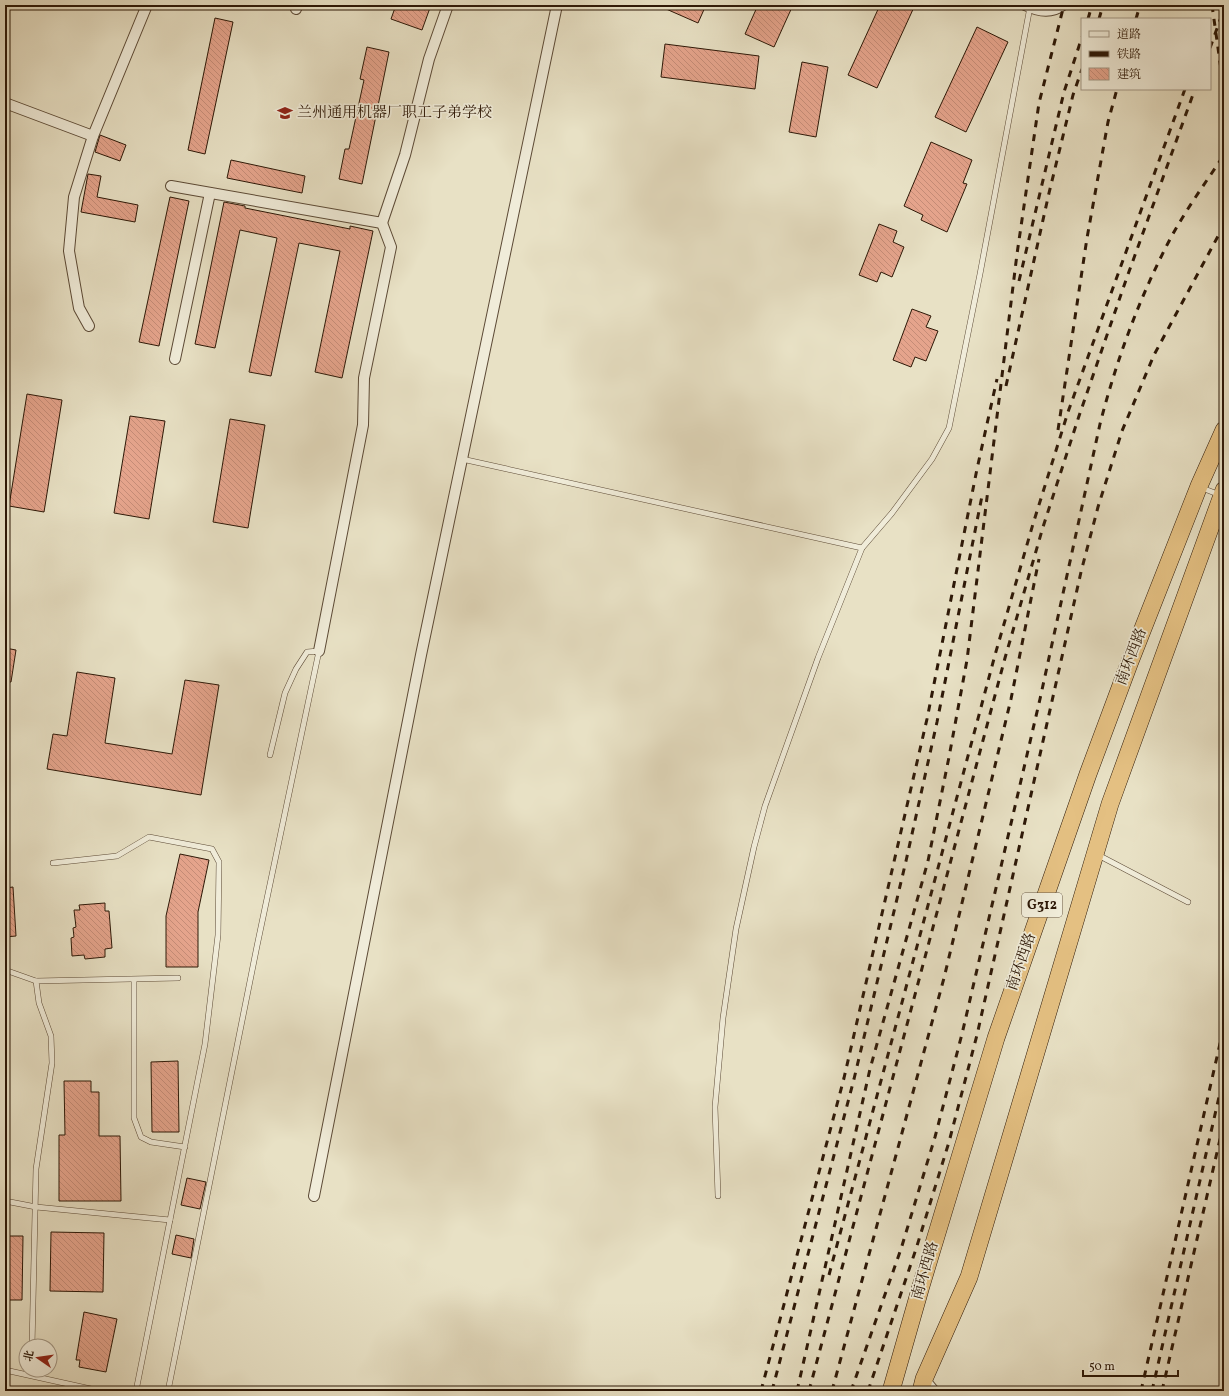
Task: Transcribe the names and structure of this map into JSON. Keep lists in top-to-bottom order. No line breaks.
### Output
{"streets":{"highway":["南环西路","G312"]},"places":{"school or university":["兰州通用机器厂职工子弟学校"]},"legend":["道路","铁路","建筑"],"scale_bar":"50 m","north":"left"}
